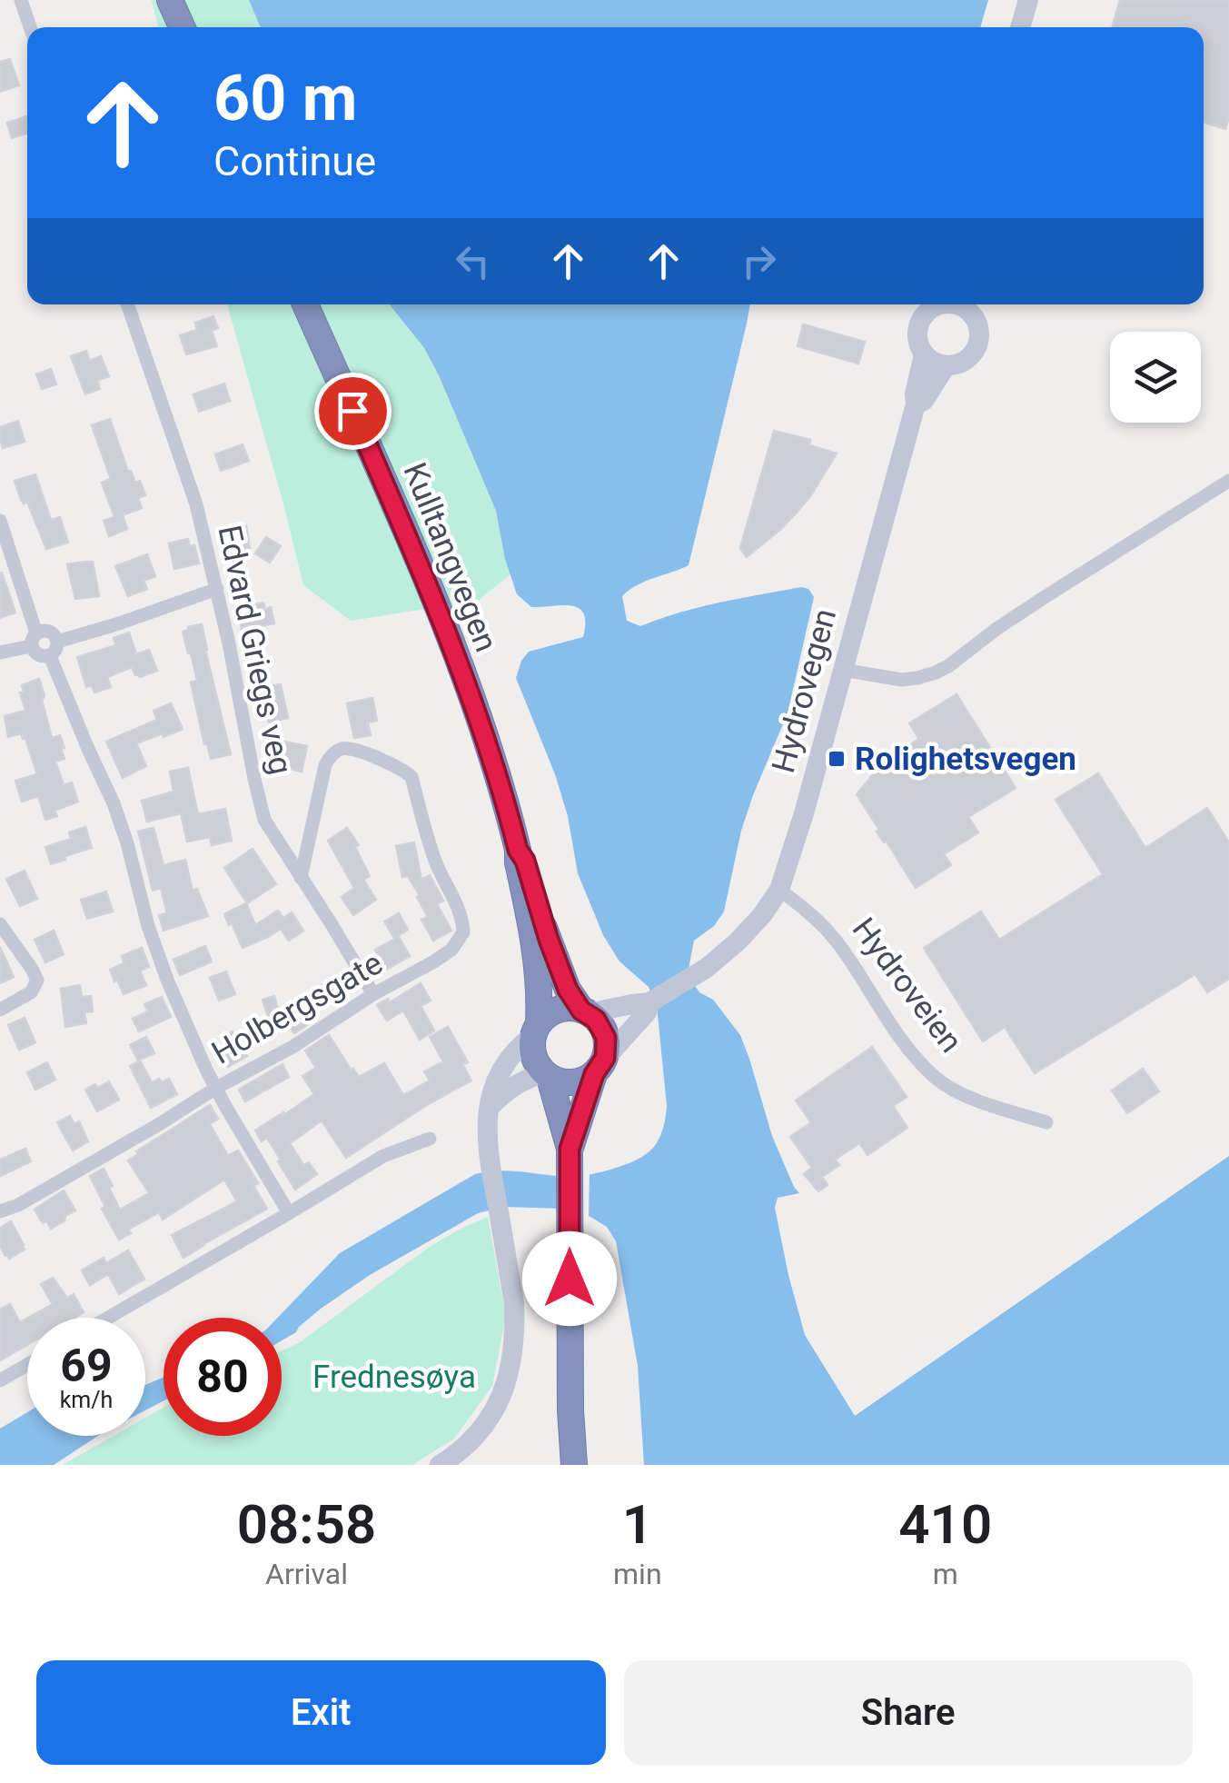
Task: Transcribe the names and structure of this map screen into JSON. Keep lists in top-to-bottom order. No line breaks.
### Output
{"streets":{"highway":["Kulltangvegen"],"street":["Edvard Griegs veg","Hydrovegen","Hydroveien","Holbergsgate"]},"crossings":[["Edvard Griegs veg","Holbergsgate"],["Hydrovegen","Hydroveien"]],"parks":["Frednesøya"],"places":{"transit":["Rolighetsvegen"]},"page":{"turn":["60 m","Continue"],"speed":"69 km/h","limit":"80","eta":["08:58","Arrival","1","min","410","m"],"buttons":["Exit","Share"]}}
